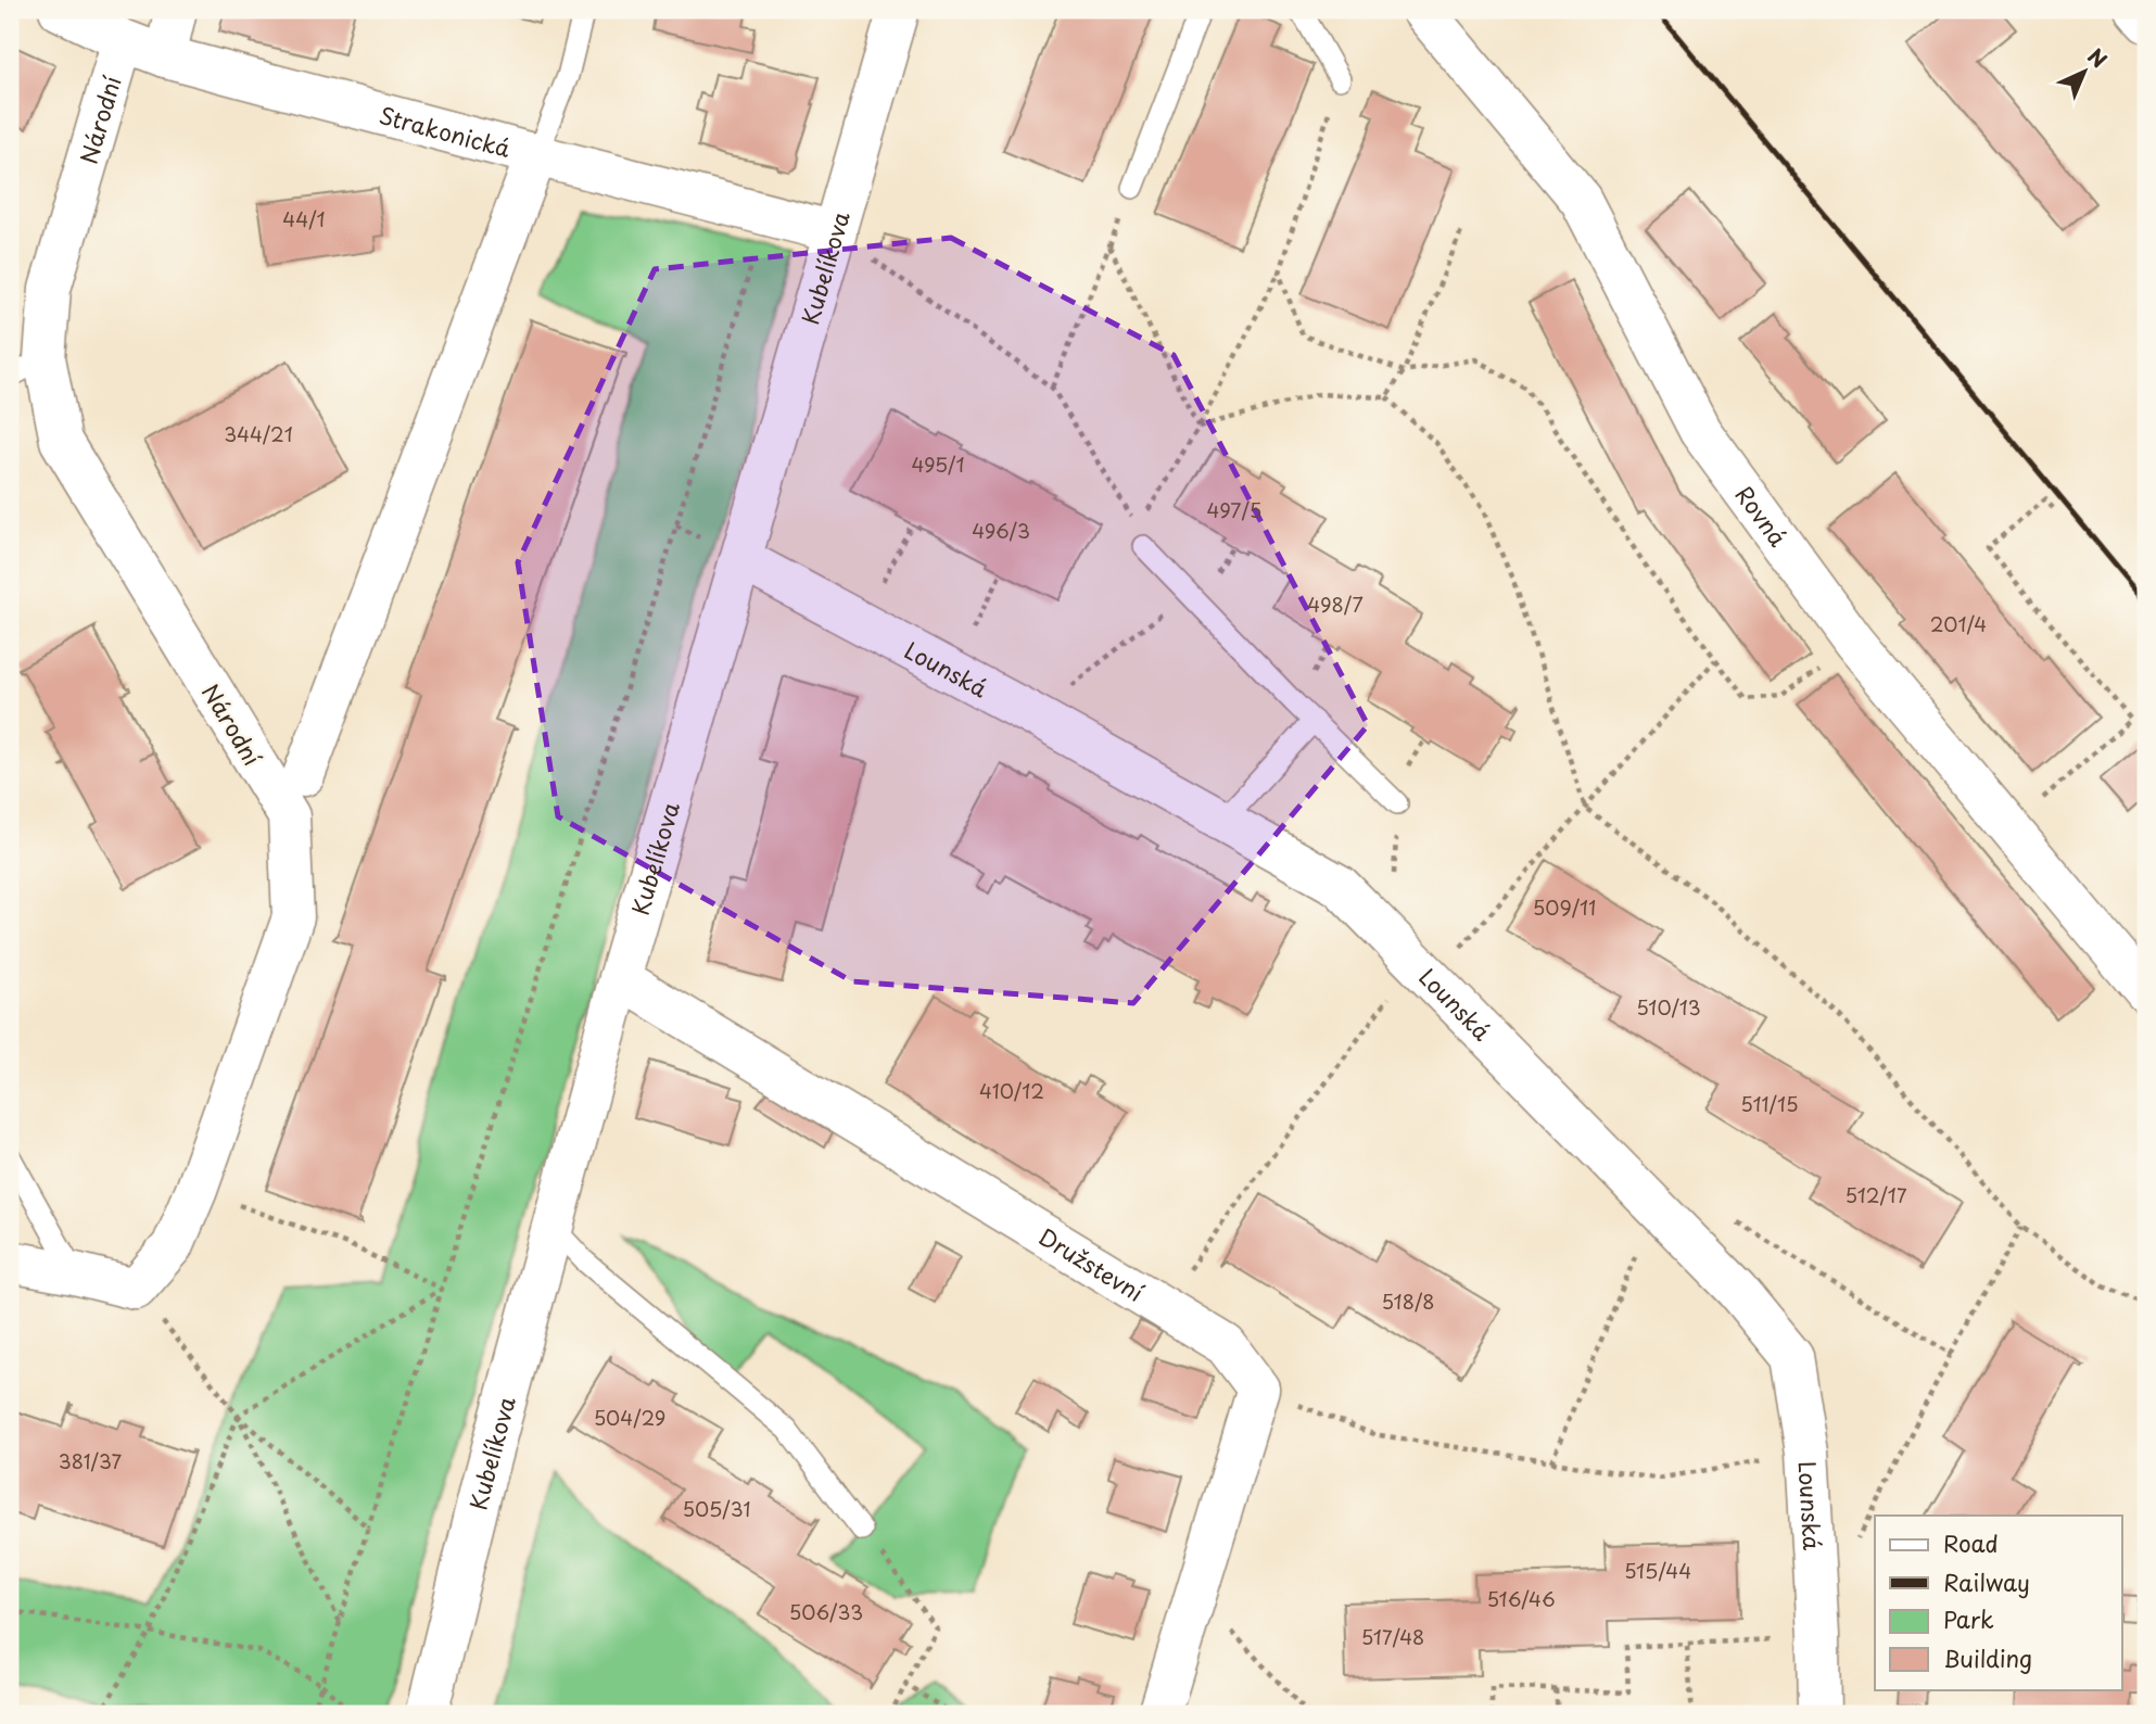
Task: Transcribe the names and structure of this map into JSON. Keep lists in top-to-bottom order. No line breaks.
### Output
{"streets":{"street":["Národní","Strakonická","Kubelíkova","Rovná","Lounská","Družstevní"]},"crossings":[["Národní","Strakonická"],["Strakonická","Kubelíkova"],["Kubelíkova","Lounská"],["Kubelíkova","Družstevní"]],"house_numbers":["44/1","344/21","495/1","497/5","496/3","498/7","201/4","509/11","510/13","410/12","511/15","512/17","518/8","504/29","381/37","505/31","515/44","516/46","506/33","517/48"],"legend":["Road","Railway","Park","Building"],"north":"top right"}
